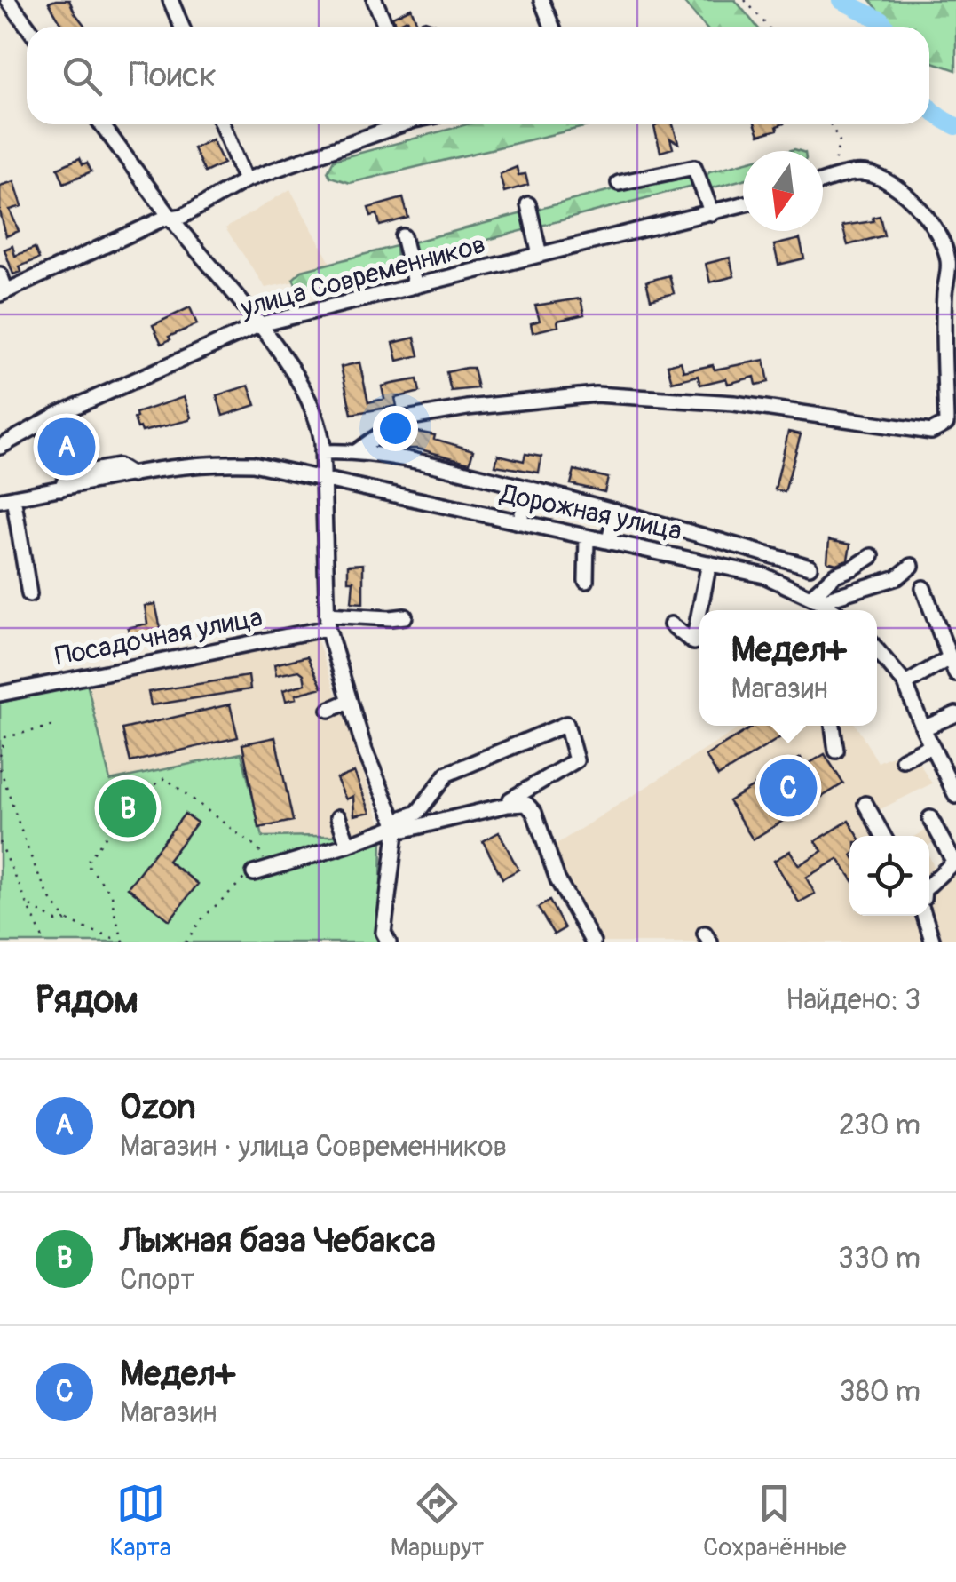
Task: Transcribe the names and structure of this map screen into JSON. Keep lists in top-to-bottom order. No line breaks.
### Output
{"streets":{"street":["улица Современников","Дорожная улица","Посадочная улица"]},"north":"bottom","page":{"search":"Поиск","pins":["A","C","B"],"popup":["Медел+","Магазин"],"heading":["Рядом","Найдено: 3"],"list":[{"mark":"A","name":"Ozon","note":"Магазин · улица Современников","value":"230 m"},{"mark":"B","name":"Лыжная база Чебакса","note":"Спорт","value":"330 m"},{"mark":"C","name":"Медел+","note":"Магазин","value":"380 m"}],"nav":["Карта","Маршрут","Сохранённые"]}}
